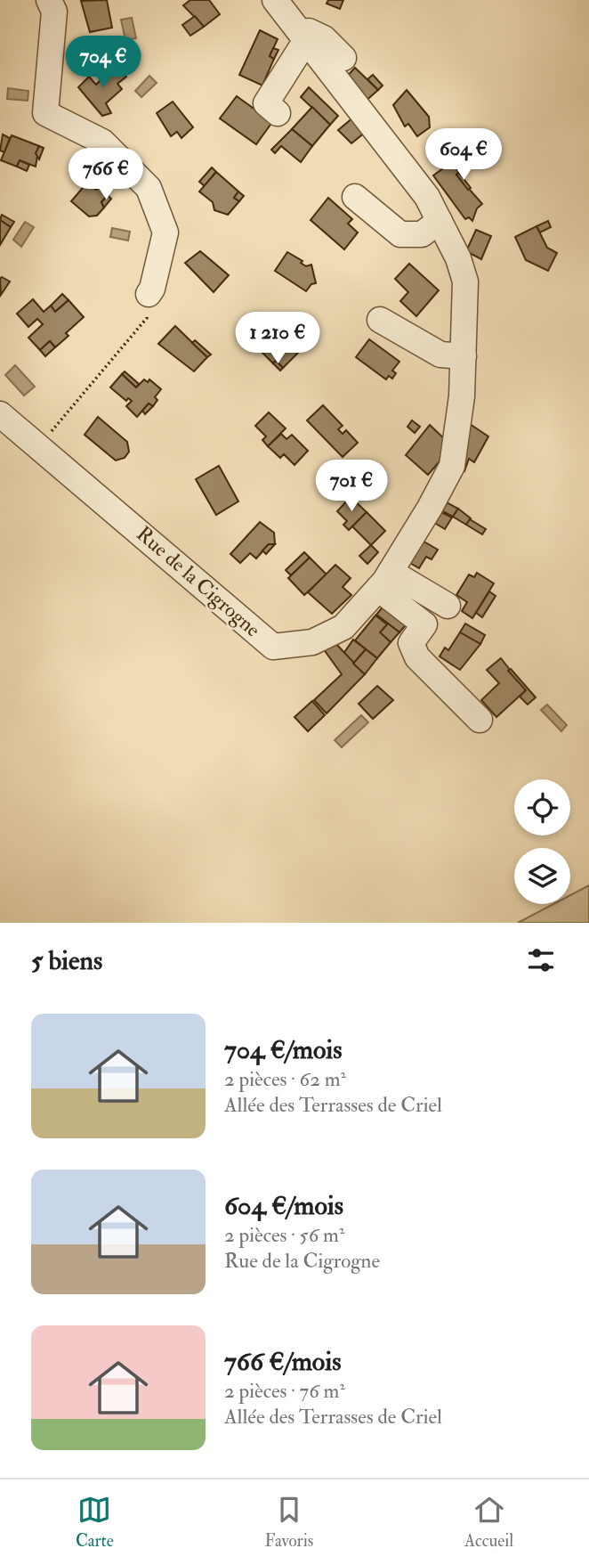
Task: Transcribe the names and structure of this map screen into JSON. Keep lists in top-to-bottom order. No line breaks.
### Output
{"streets":{"street":["Rue de la Cigrogne"]},"page":{"price":["704 €","604 €","766 €","1 210 €","701 €"],"heading":"5 biens","list":[{"name":"704 €/mois","note":"2 pièces · 62 m² · Allée des Terrasses de Criel"},{"name":"604 €/mois","note":"2 pièces · 56 m² · Rue de la Cigrogne"},{"name":"766 €/mois","note":"2 pièces · 76 m² · Allée des Terrasses de Criel"}],"tabs":["Carte","Favoris","Accueil"]}}
